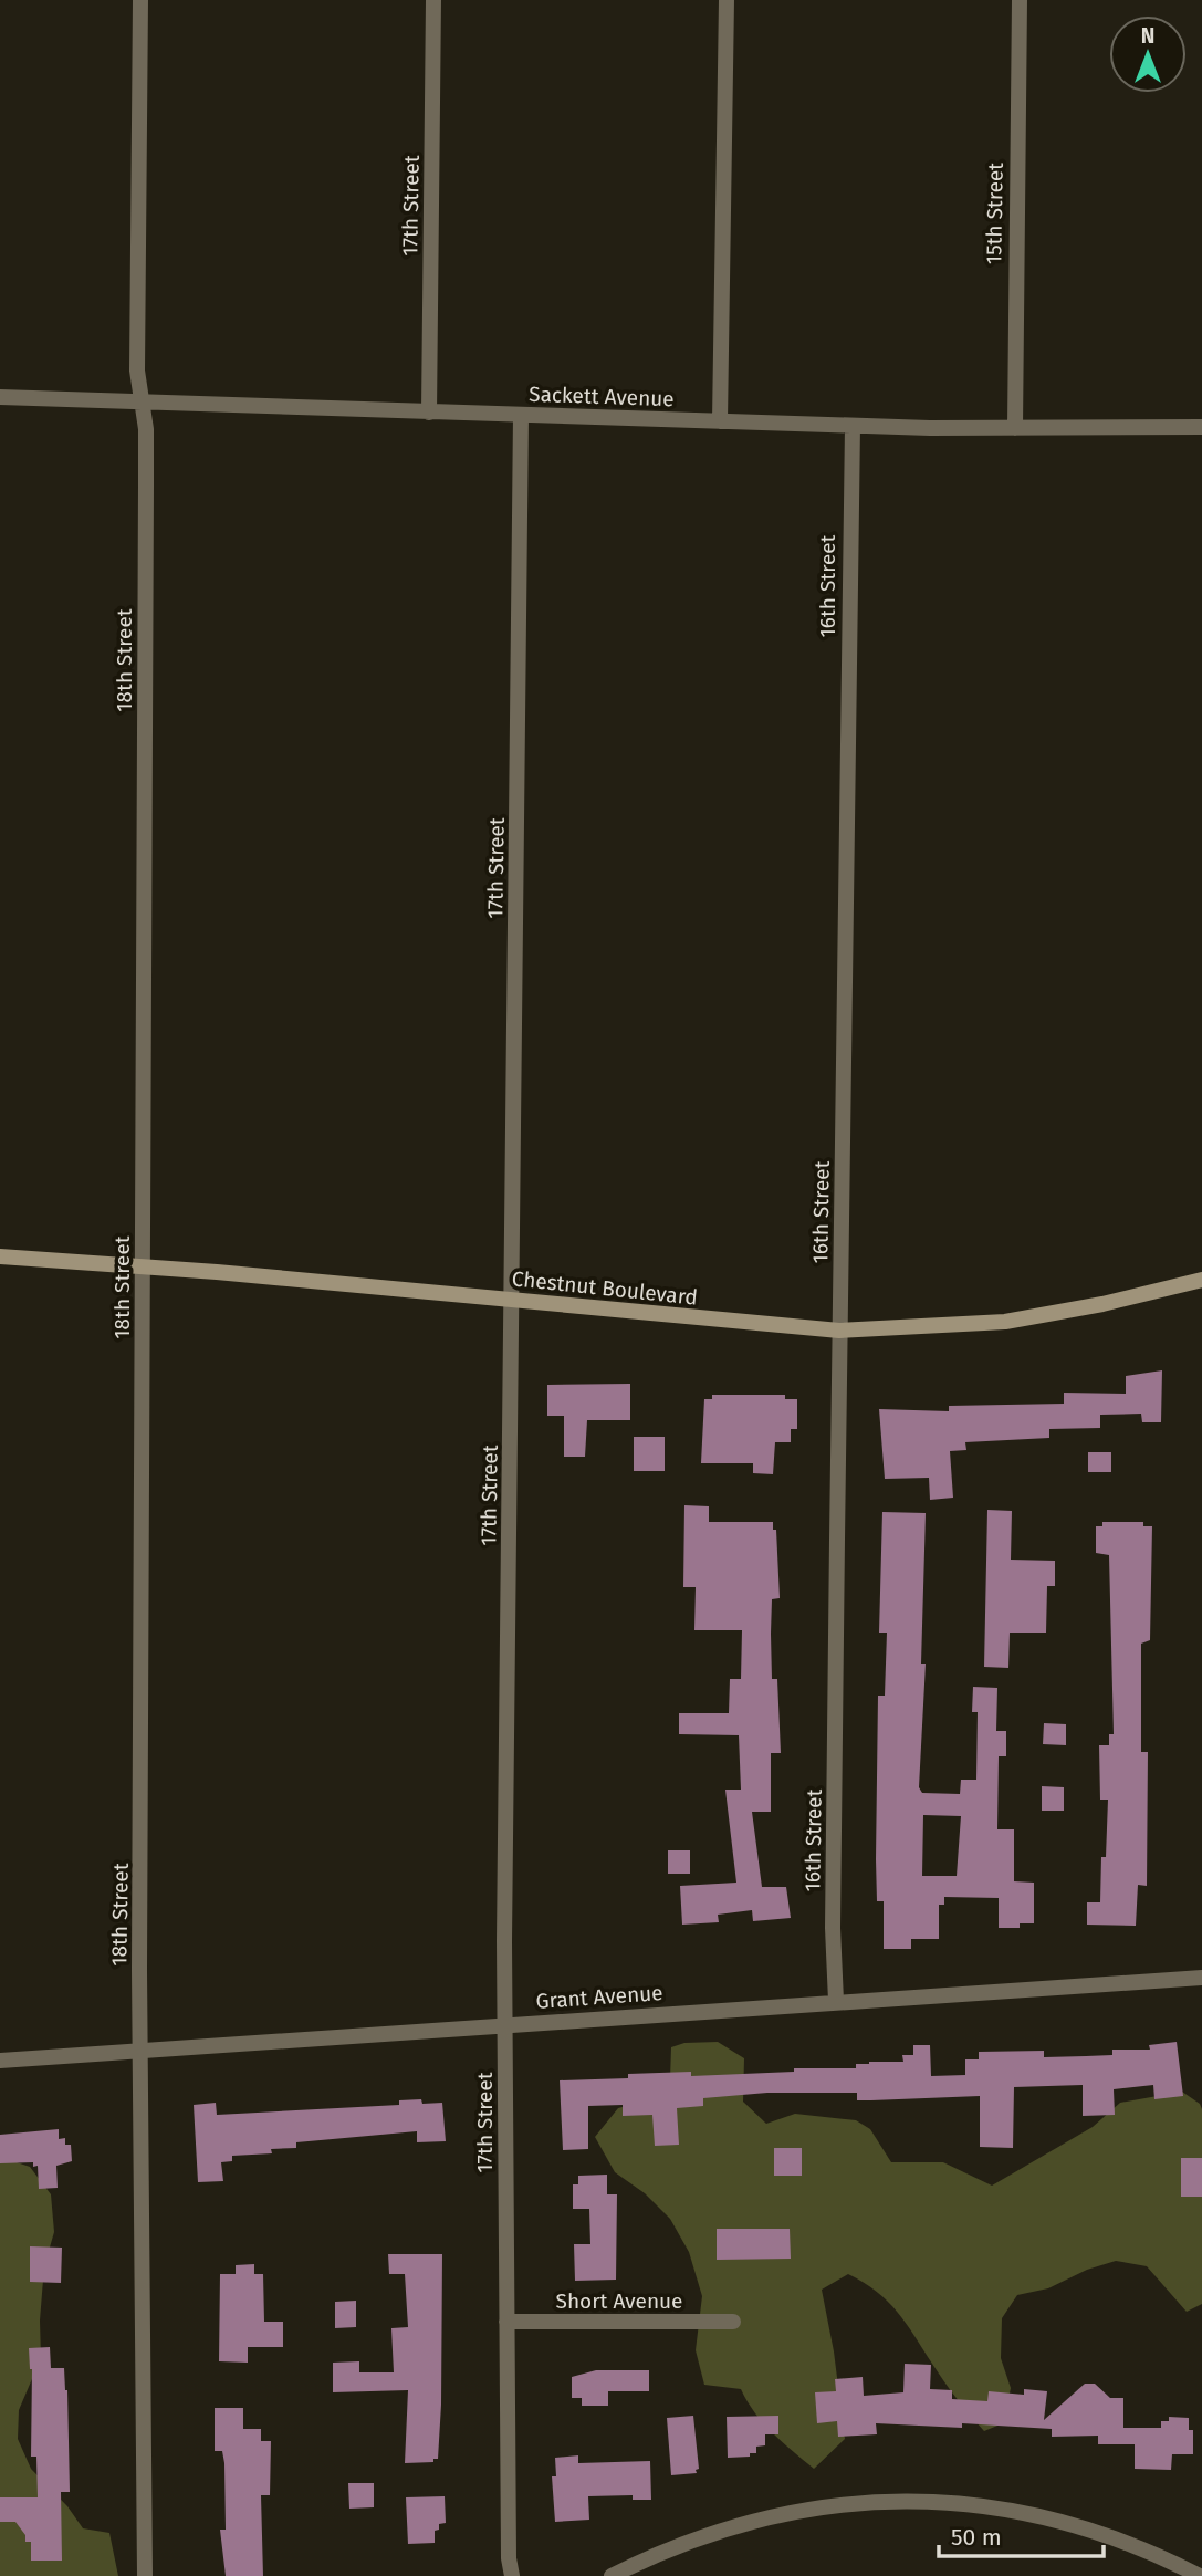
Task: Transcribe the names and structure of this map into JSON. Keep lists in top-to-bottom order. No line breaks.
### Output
{"streets":{"street":["17th Street","15th Street","Sackett Avenue","16th Street","18th Street","Chestnut Boulevard","Grant Avenue","Short Avenue"]},"crossings":[["17th Street","Sackett Avenue"],["17th Street","Chestnut Boulevard"],["17th Street","Grant Avenue"],["17th Street","Short Avenue"],["15th Street","Sackett Avenue"],["Sackett Avenue","16th Street"],["Sackett Avenue","18th Street"],["16th Street","Chestnut Boulevard"],["16th Street","Grant Avenue"],["18th Street","Chestnut Boulevard"],["18th Street","Grant Avenue"]],"scale_bar":"50 m","north":"top"}
